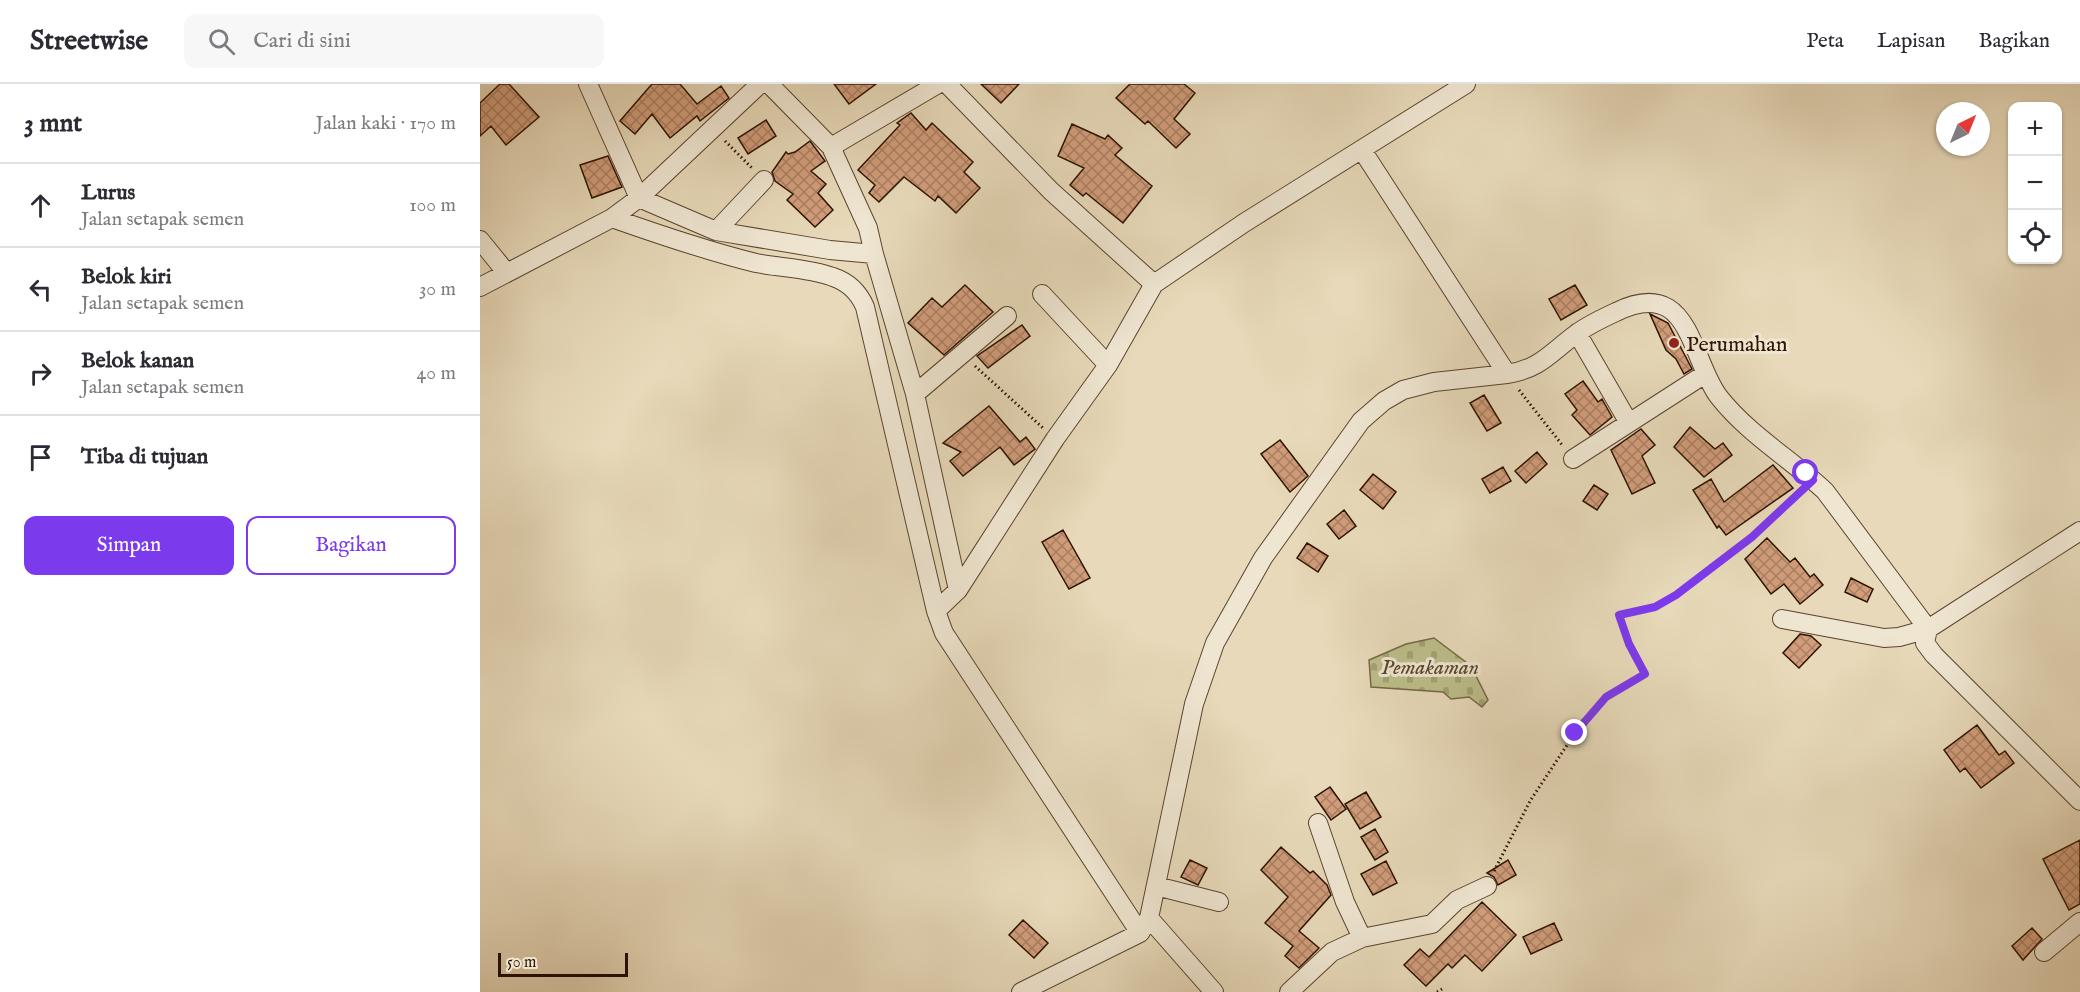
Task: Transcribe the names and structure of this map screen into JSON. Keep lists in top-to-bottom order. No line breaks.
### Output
{"parks":["Pemakaman"],"places":["Perumahan"],"scale_bar":"50 m","north":"top right","page":{"header":"Streetwise","search":"Cari di sini","nav":["Peta","Lapisan","Bagikan"],"heading":["3 mnt","Jalan kaki · 170 m"],"map_buttons":["+","−"],"list":[["Lurus","Jalan setapak semen","100 m"],["Belok kiri","Jalan setapak semen","30 m"],["Belok kanan","Jalan setapak semen","40 m"],"Tiba di tujuan"],"buttons":["Simpan","Bagikan"],"scale":"50 m"}}
